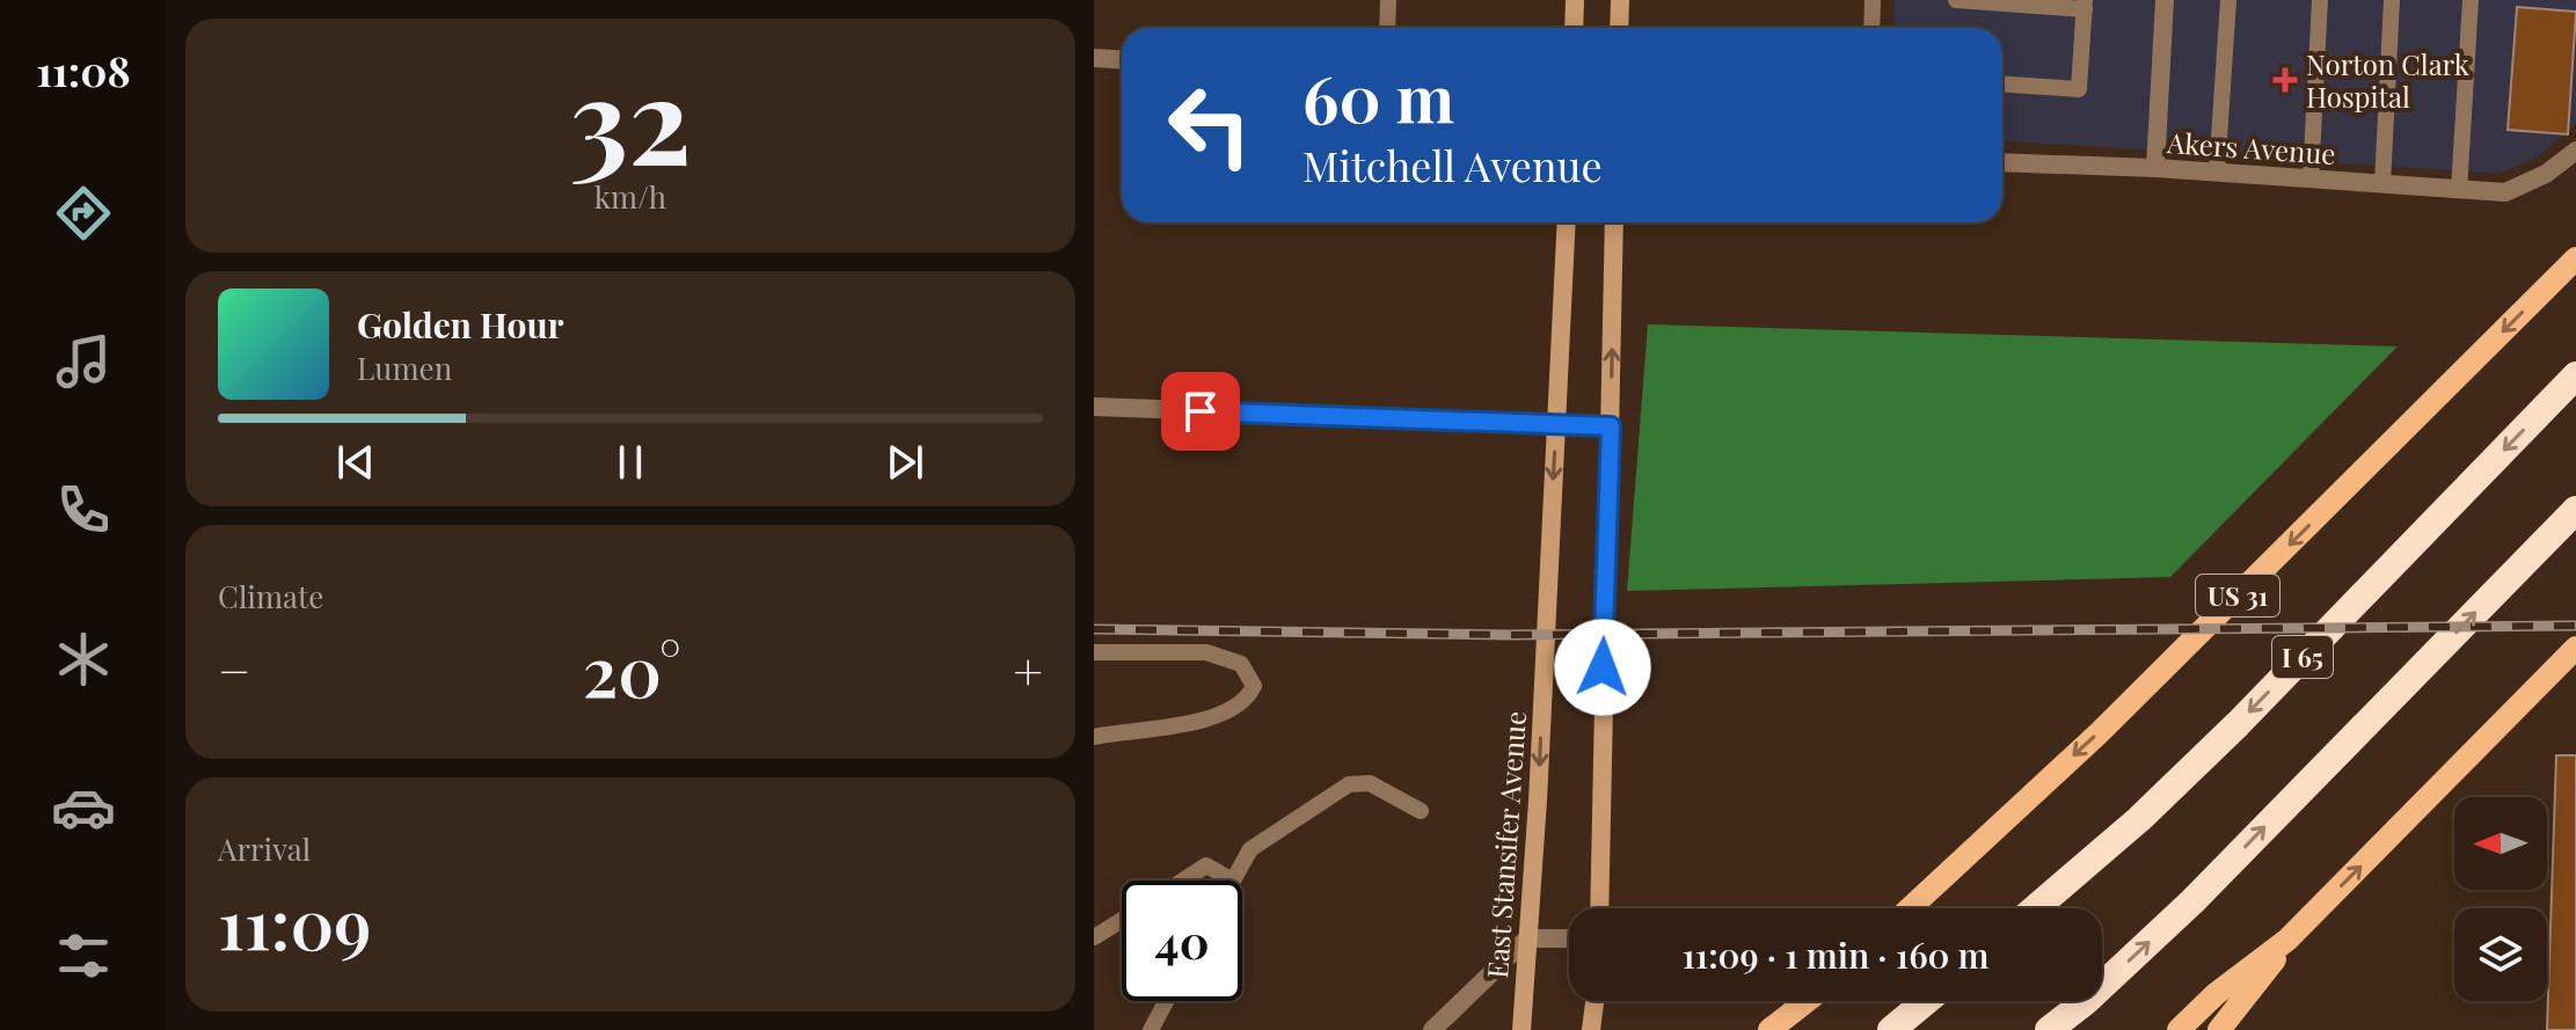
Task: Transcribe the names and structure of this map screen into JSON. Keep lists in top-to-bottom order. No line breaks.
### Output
{"streets":{"highway":["I 65"],"main road":["US 31"],"street":["Akers Avenue","East Stansifer Avenue"]},"places":{"health":["Norton Clark Hospital"]},"north":"left","page":{"tabs":"11:08","tile":[["32","km/h"],"Climate",["Arrival","11:09"]],"turn":["60 m","Mitchell Avenue"],"song":["Golden Hour","Lumen"],"heat":["−","20°","+"],"limit":"40","trip":"11:09 · 1 min · 160 m"}}
